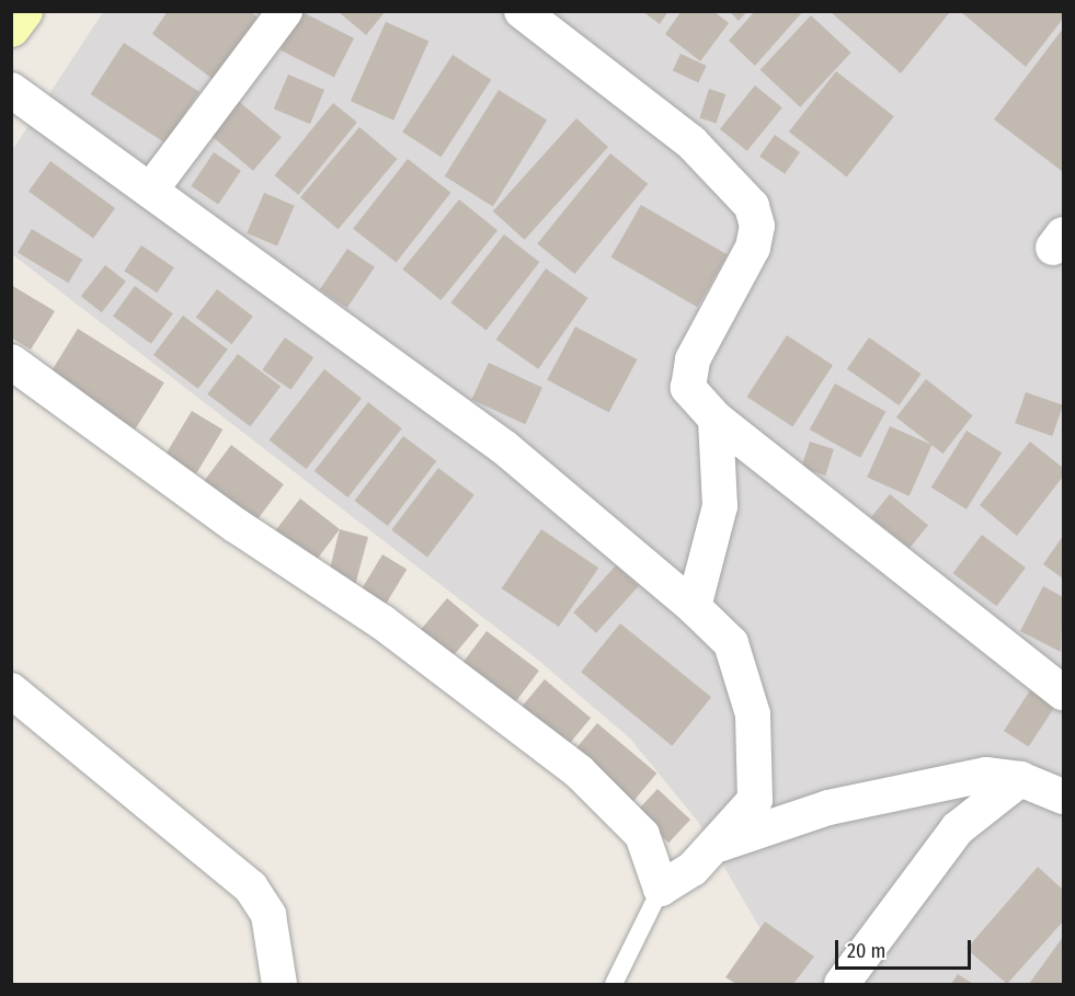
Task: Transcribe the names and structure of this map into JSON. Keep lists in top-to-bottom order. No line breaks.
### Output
{"scale_bar":"20 m"}
